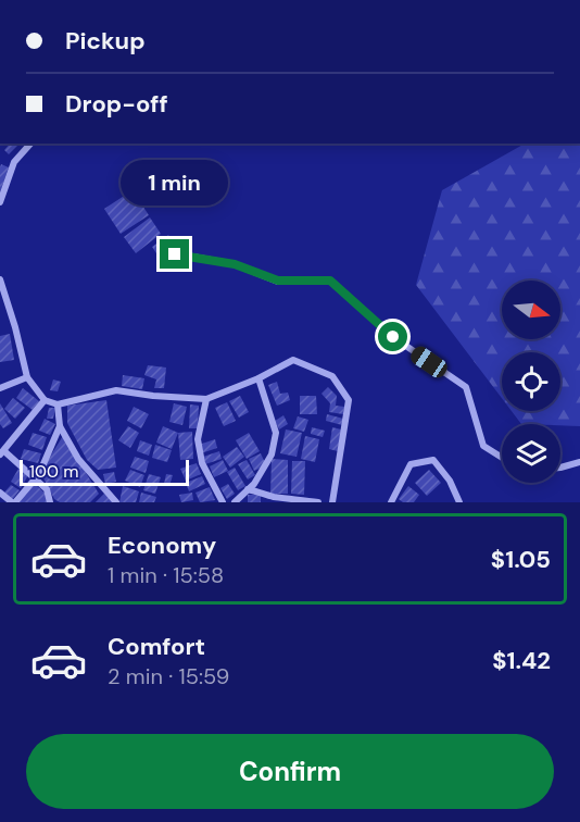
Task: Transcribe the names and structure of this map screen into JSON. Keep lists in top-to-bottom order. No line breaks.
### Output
{"scale_bar":"100 m","north":"right","page":{"banner":["Pickup","Drop-off"],"bubble":"1 min","scale":"100 m","list":[{"name":"Economy","note":"1 min · 15:58","value":"$1.05"},{"name":"Comfort","note":"2 min · 15:59","value":"$1.42"}],"buttons":"Confirm"}}
